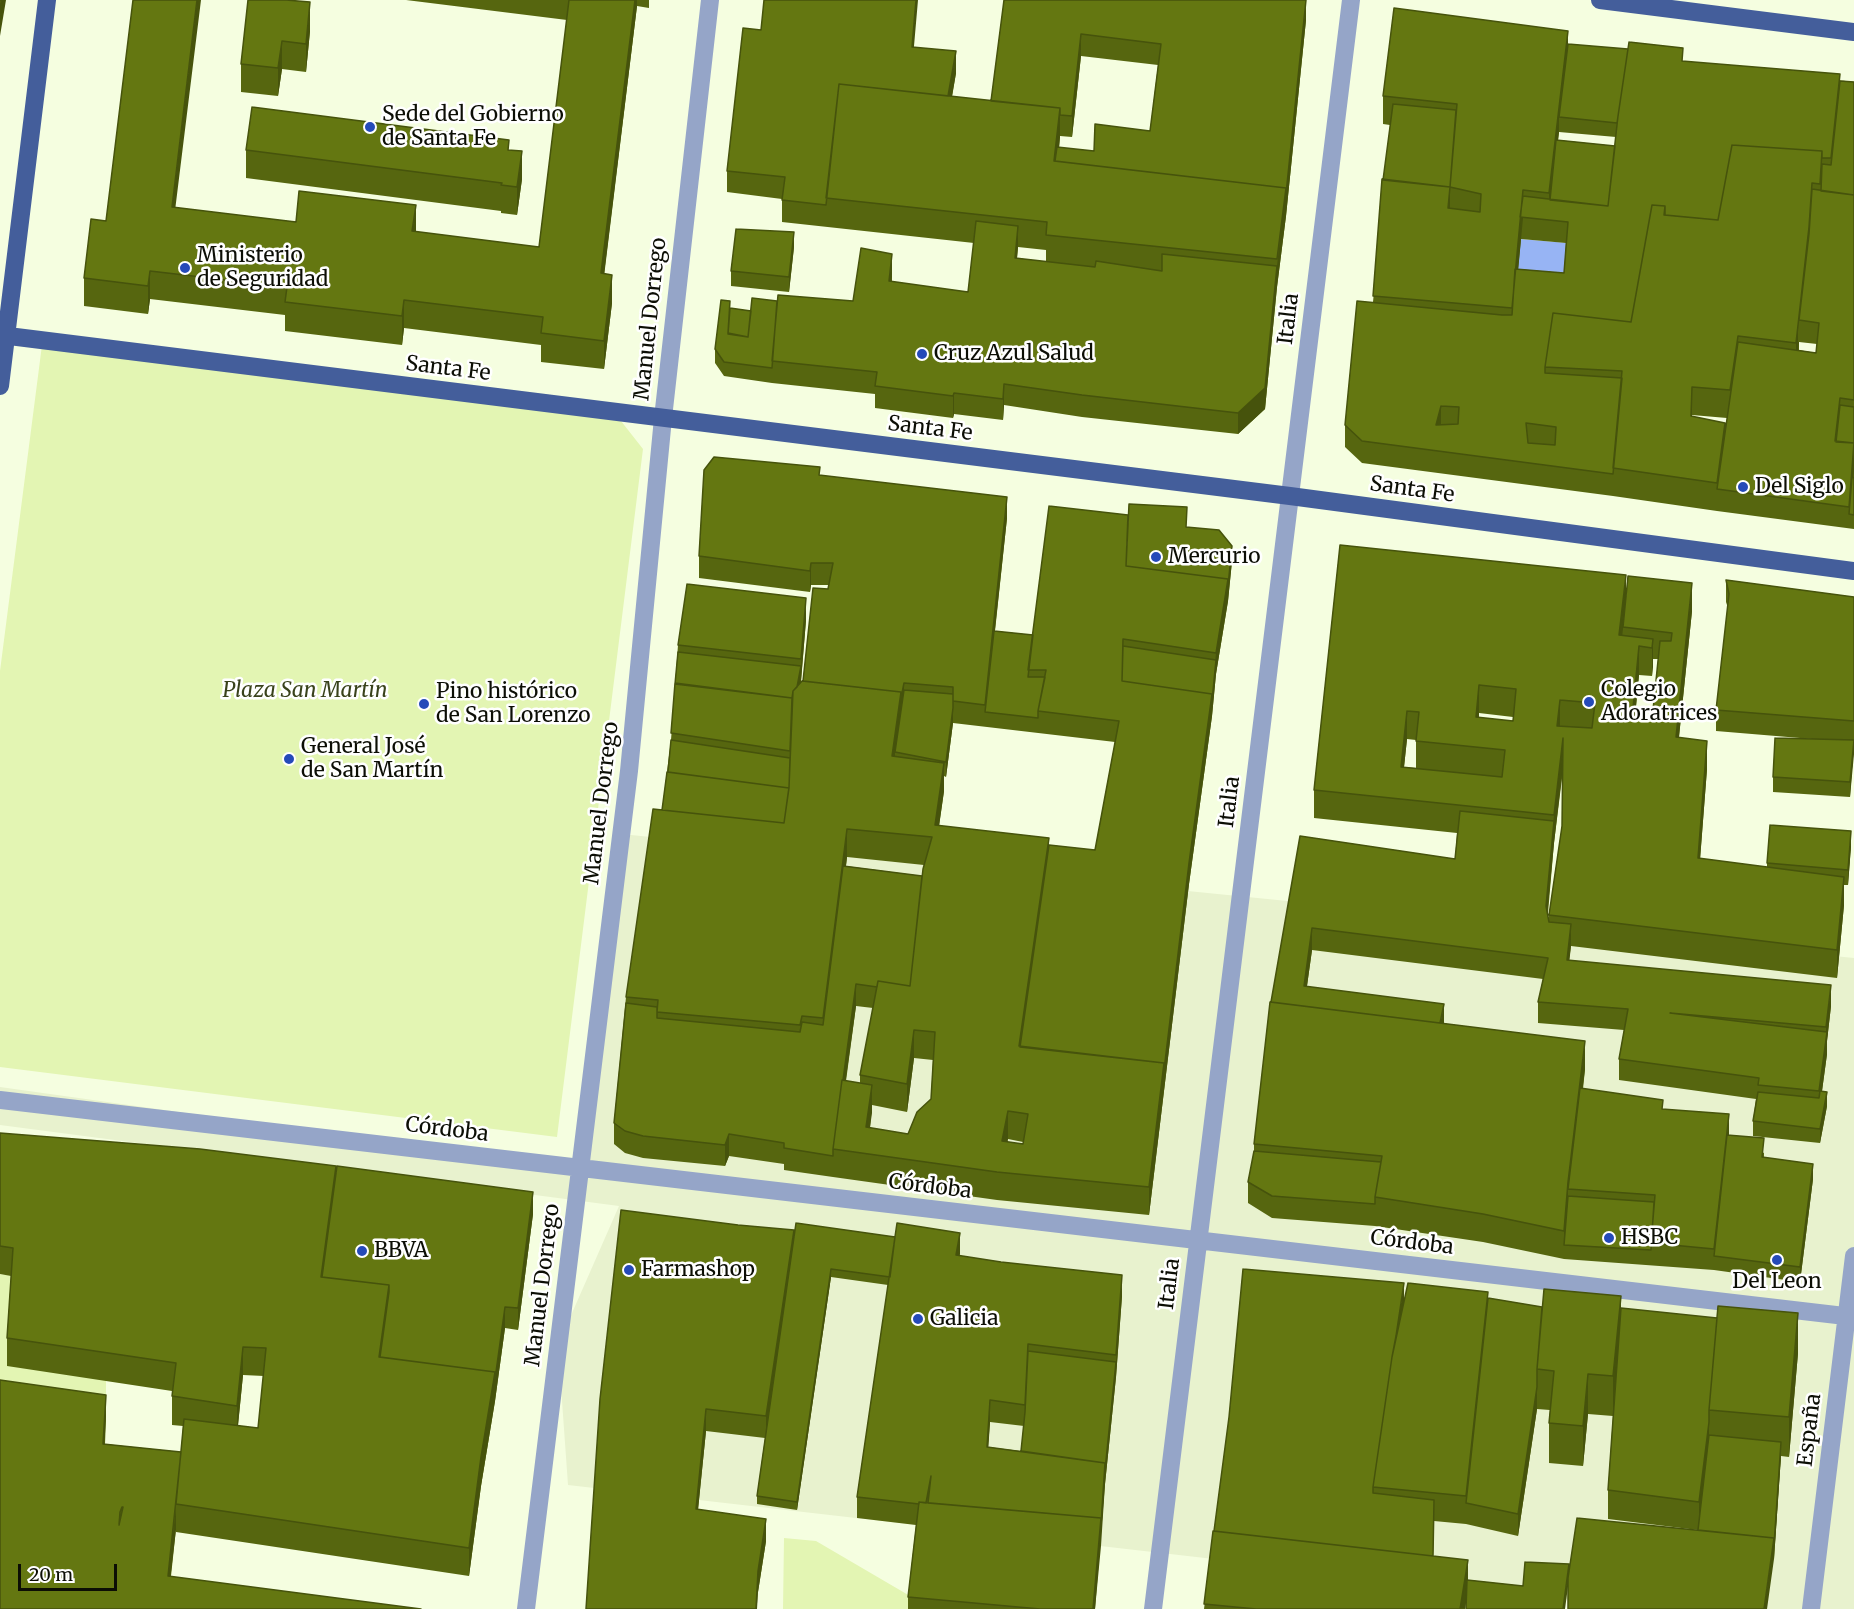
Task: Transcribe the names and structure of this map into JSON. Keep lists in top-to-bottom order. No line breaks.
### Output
{"streets":{"main road":["Santa Fe"],"street":["Manuel Dorrego","Italia","Córdoba","España"]},"crossings":[["Manuel Dorrego","Santa Fe"],["Manuel Dorrego","Córdoba"],["Italia","Santa Fe"],["Italia","Córdoba"],["Córdoba","España"]],"parks":["Plaza San Martín"],"places":["Sede del Gobierno de Santa Fe","Ministerio de Seguridad","Cruz Azul Salud","Del Siglo","Mercurio","Colegio Adoratrices","Pino histórico de San Lorenzo","General José de San Martín","HSBC","BBVA","Del Leon","Farmashop","Galicia"],"scale_bar":"20 m"}
